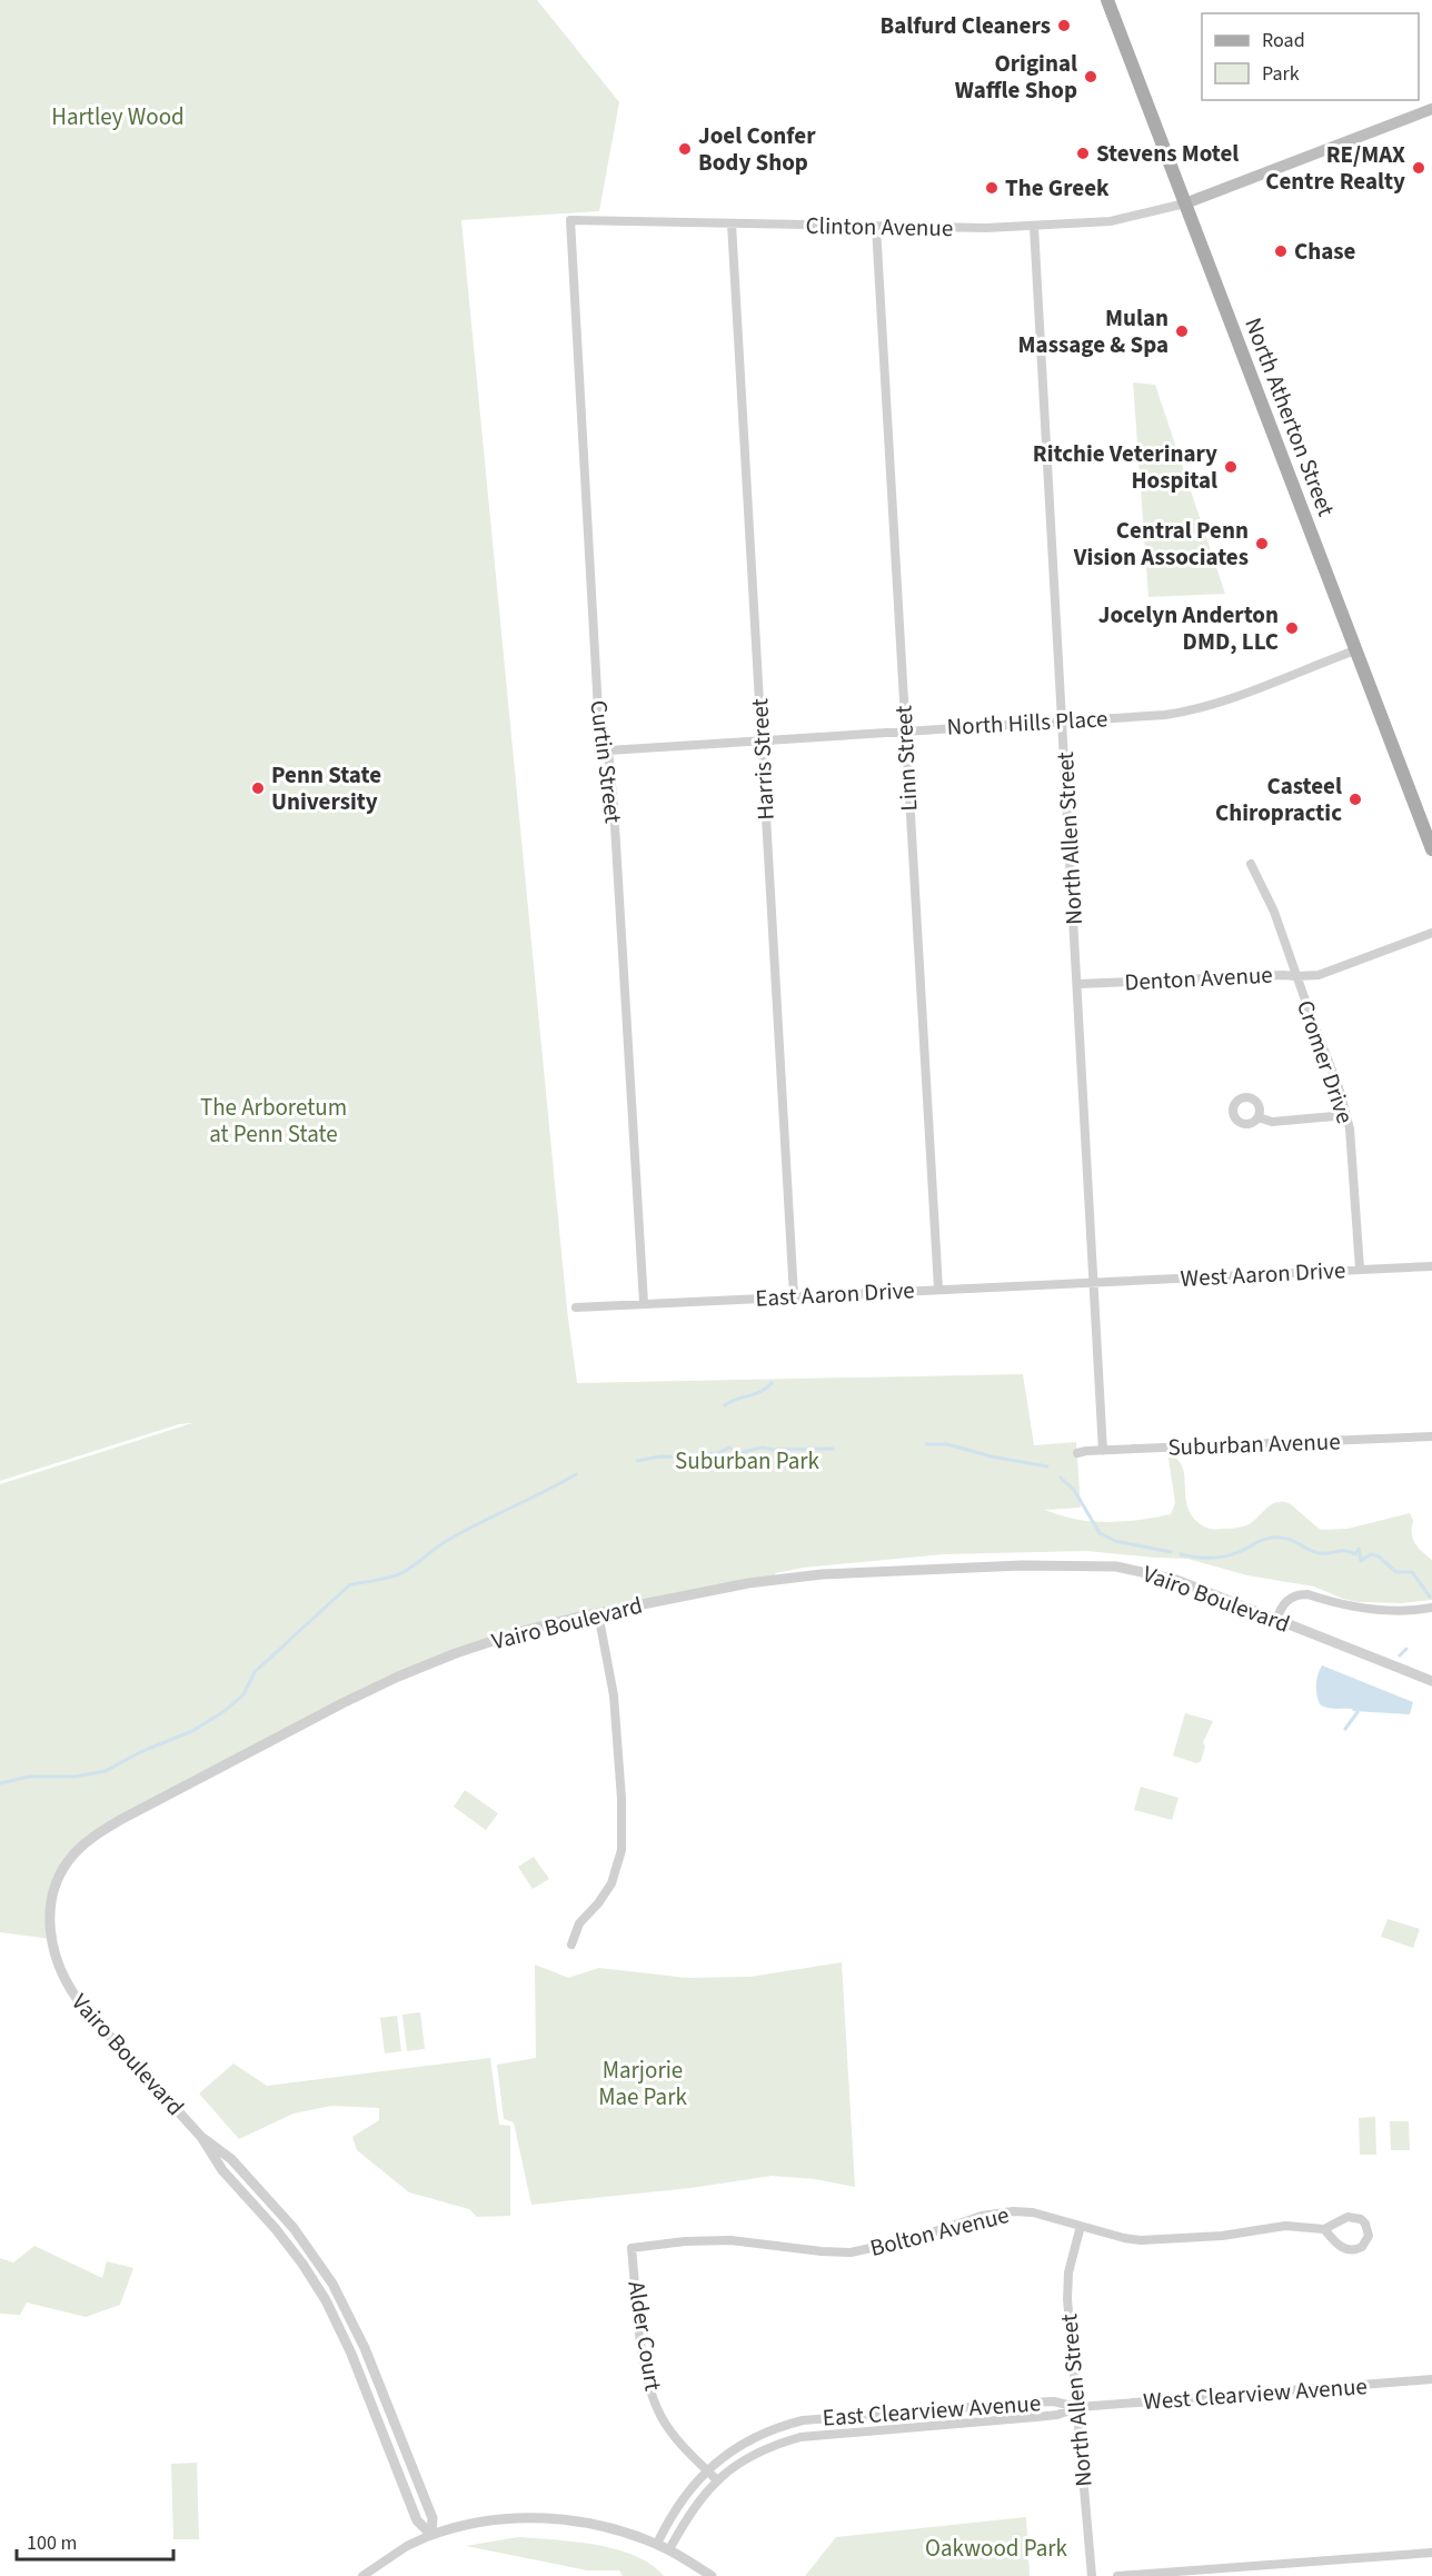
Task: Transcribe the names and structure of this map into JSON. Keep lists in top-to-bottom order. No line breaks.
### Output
{"streets":{"main road":["North Atherton Street"],"street":["Clinton Avenue","North Hills Place","Linn Street","Harris Street","Curtin Street","North Allen Street","Denton Avenue","Cromer Drive","West Aaron Drive","East Aaron Drive","Suburban Avenue","Vairo Boulevard","Bolton Avenue","Alder Court","West Clearview Avenue","East Clearview Avenue"]},"crossings":[["Clinton Avenue","North Atherton Street"],["Clinton Avenue","Linn Street"],["Clinton Avenue","Harris Street"],["Clinton Avenue","Curtin Street"],["Clinton Avenue","North Allen Street"],["North Atherton Street","North Hills Place"],["North Hills Place","Linn Street"],["North Hills Place","Harris Street"],["North Hills Place","Curtin Street"],["North Hills Place","North Allen Street"],["Linn Street","East Aaron Drive"],["Harris Street","East Aaron Drive"],["Curtin Street","East Aaron Drive"],["North Allen Street","Denton Avenue"],["North Allen Street","West Aaron Drive"],["North Allen Street","East Aaron Drive"],["North Allen Street","Suburban Avenue"],["North Allen Street","Bolton Avenue"],["North Allen Street","West Clearview Avenue"],["North Allen Street","East Clearview Avenue"],["Denton Avenue","Cromer Drive"],["Cromer Drive","West Aaron Drive"],["West Aaron Drive","East Aaron Drive"],["Bolton Avenue","Alder Court"],["Alder Court","East Clearview Avenue"],["West Clearview Avenue","East Clearview Avenue"]],"parks":["Hartley Wood","The Arboretum at Penn State","Suburban Park","Marjorie Mae Park","Oakwood Park"],"places":["Balfurd Cleaners","Original Waffle Shop","Joel Confer Body Shop","Stevens Motel","RE/MAX Centre Realty","The Greek","Chase","Mulan Massage & Spa","Ritchie Veterinary Hospital","Central Penn Vision Associates","Jocelyn Anderton DMD, LLC","Penn State University","Casteel Chiropractic"],"legend":["Road","Park"],"scale_bar":"100 m"}
